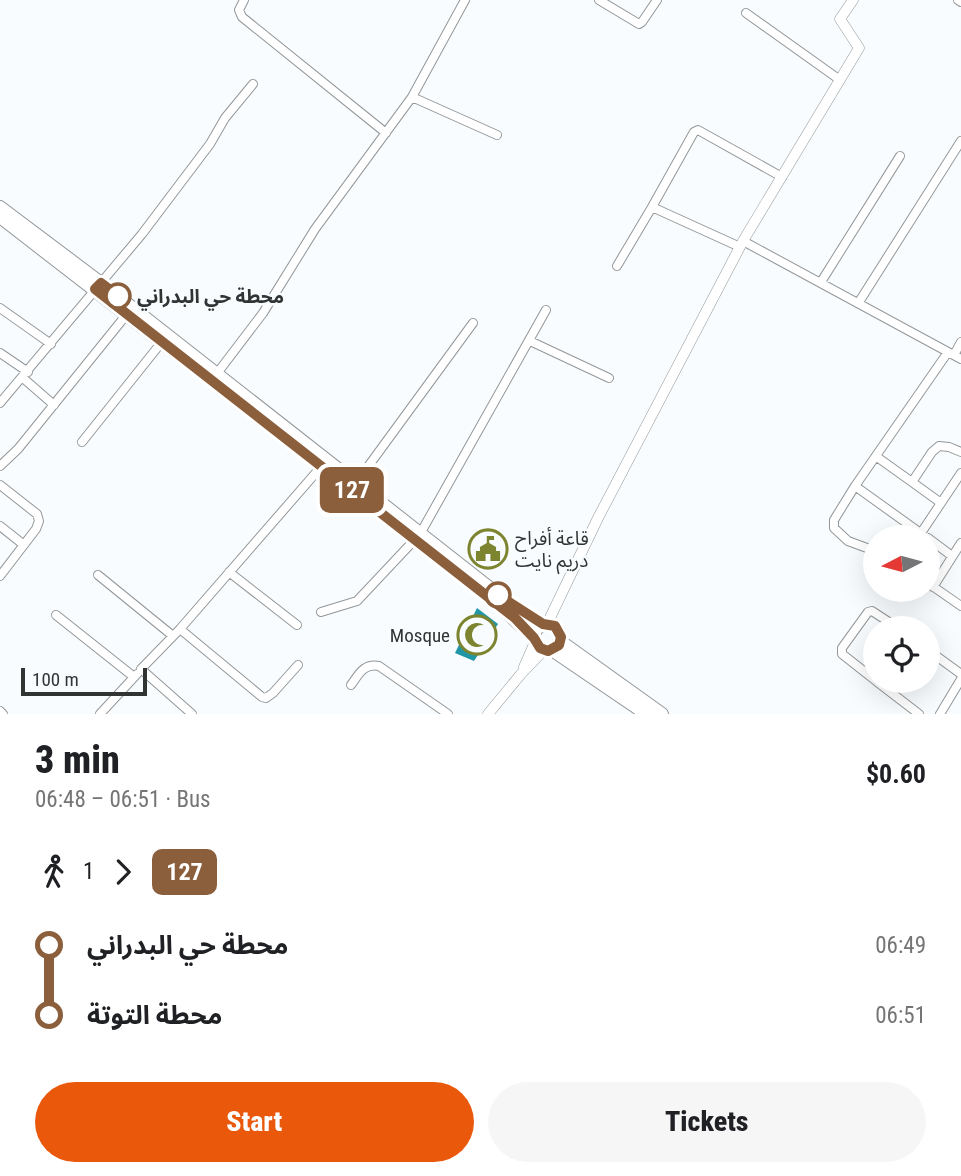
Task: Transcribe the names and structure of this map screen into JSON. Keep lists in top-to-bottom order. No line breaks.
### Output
{"places":{"other":["محطة حي البدراني"],"public building":["قاعة أفراح دريم نايت"],"mosque":["Mosque"]},"lines":["bus line 127"],"scale_bar":"100 m","north":"left","page":{"on_map":"127","scale":"100 m","heading":["3 min","06:48 – 06:51 · Bus","$0.60"],"legs":["1","127"],"list":[{"name":"محطة حي البدراني","value":"06:49"},{"name":"محطة التوتة","value":"06:51"}],"buttons":["Start","Tickets"]}}
